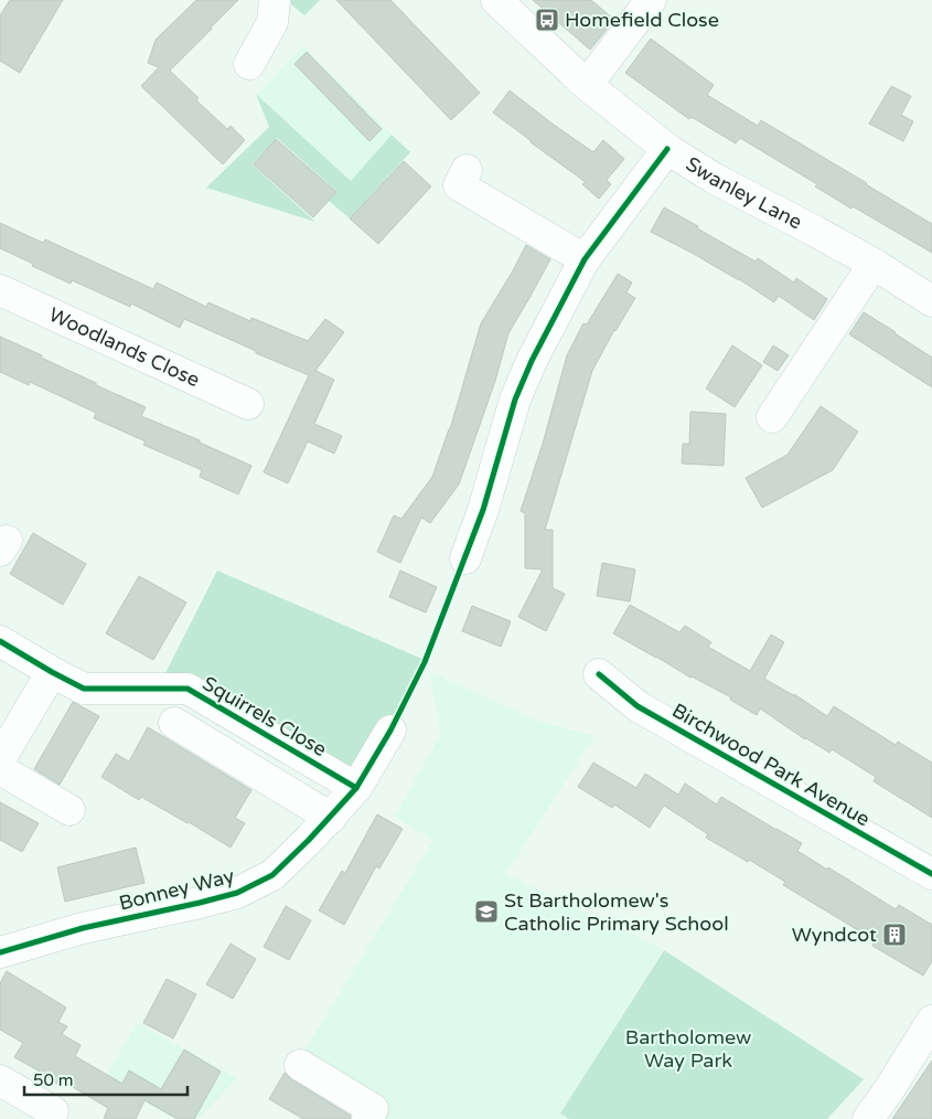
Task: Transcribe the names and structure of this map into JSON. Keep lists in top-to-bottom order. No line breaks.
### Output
{"streets":{"street":["Swanley Lane","Woodlands Close","Squirrels Close","Birchwood Park Avenue","Bonney Way"]},"crossings":[["Squirrels Close","Bonney Way"]],"parks":["Bartholomew Way Park"],"places":{"bus stop":["Homefield Close"],"school or university":["St Bartholomew's Catholic Primary School"],"building":["Wyndcot"]},"scale_bar":"50 m"}
